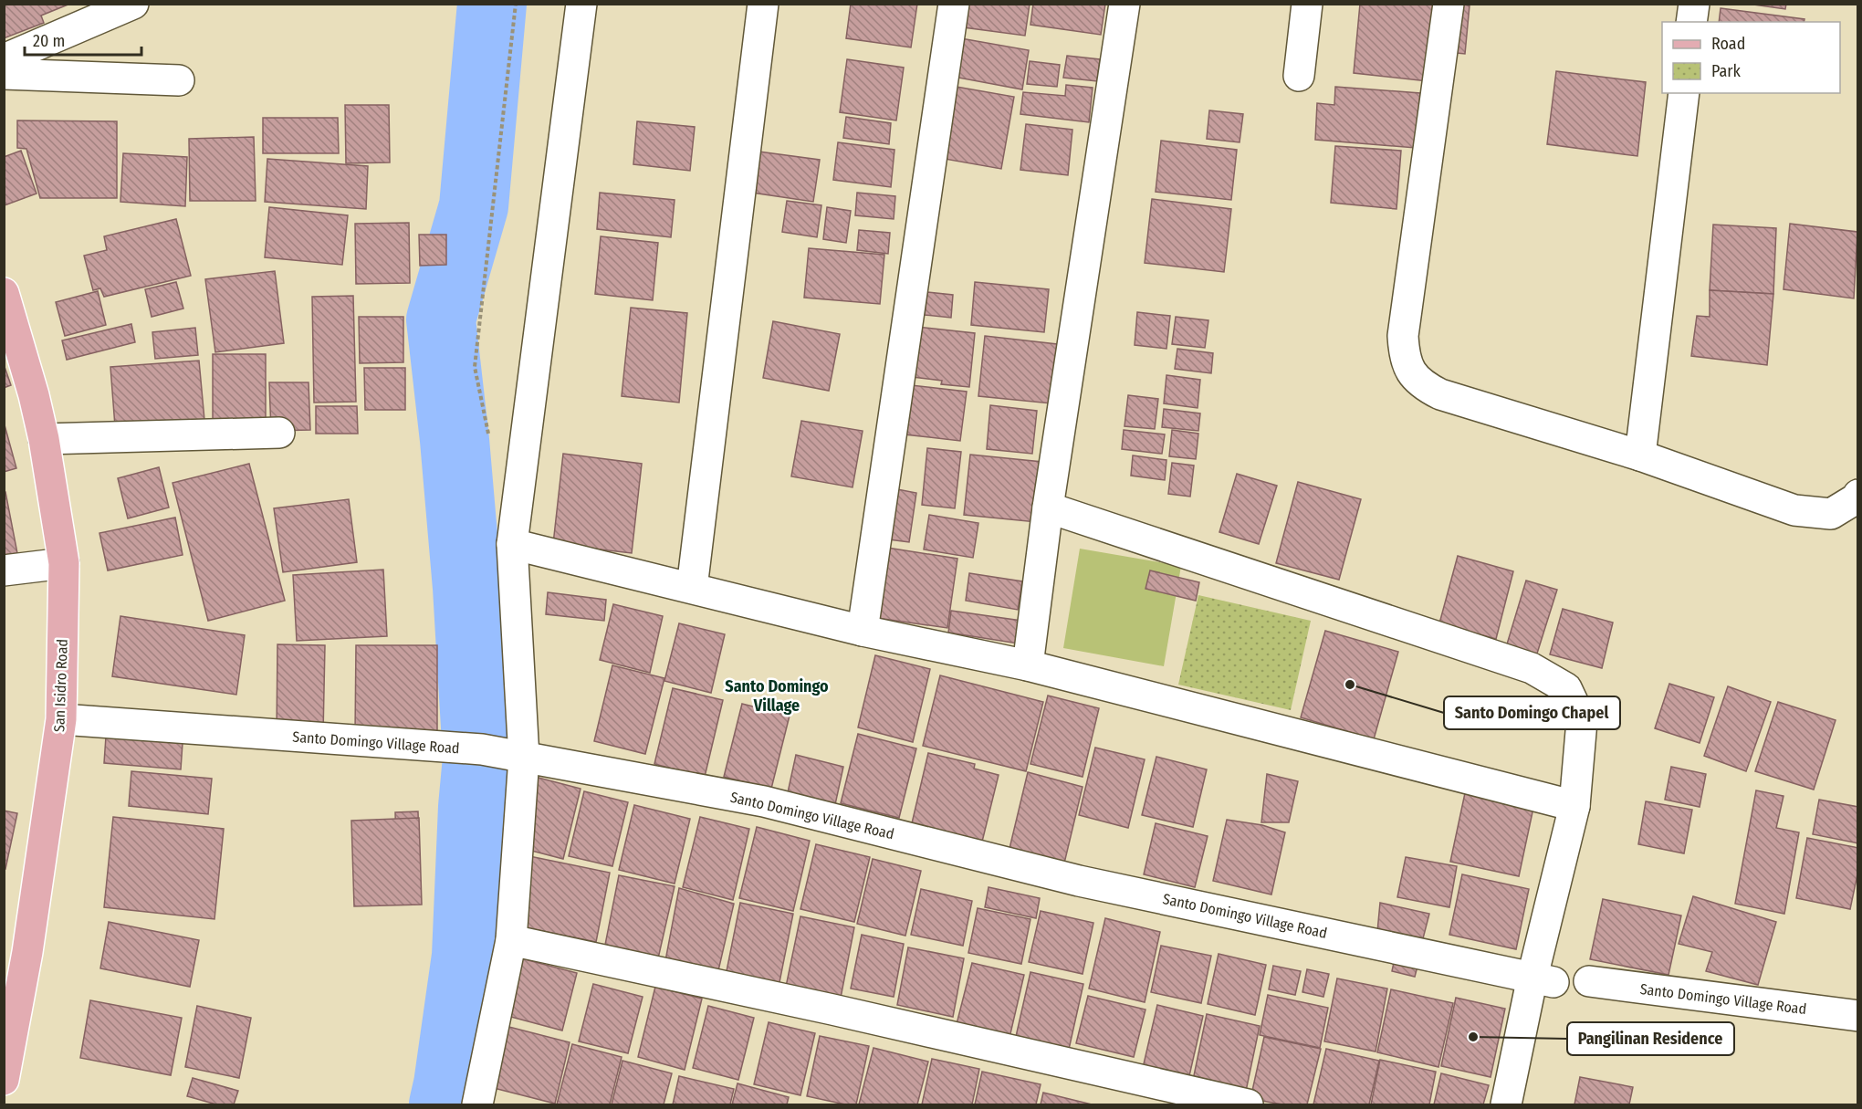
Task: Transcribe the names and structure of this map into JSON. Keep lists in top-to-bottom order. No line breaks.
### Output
{"streets":{"main road":["San Isidro Road"],"street":["Santo Domingo Village Road"]},"crossings":[["San Isidro Road","Santo Domingo Village Road"]],"districts":["Santo Domingo Village"],"places":["Santo Domingo Chapel","Pangilinan Residence"],"legend":["Road","Park"],"scale_bar":"20 m"}
